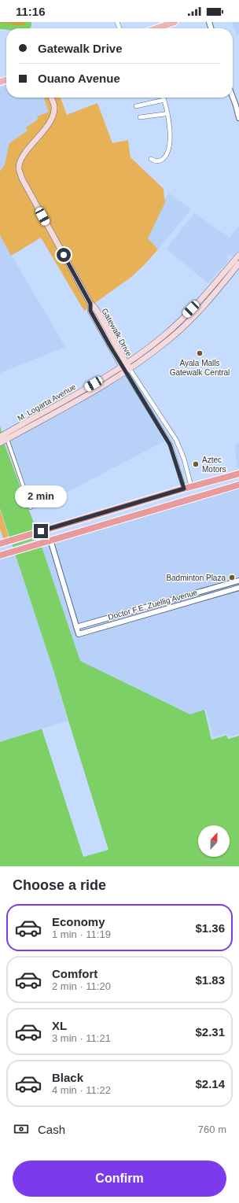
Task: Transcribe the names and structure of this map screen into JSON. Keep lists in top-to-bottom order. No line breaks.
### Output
{"streets":{"main road":["Gatewalk Drive","M. Logarta Avenue"],"street":["Doctor F.E. Zuellig Avenue"]},"crossings":[["Gatewalk Drive","M. Logarta Avenue"]],"places":["Ayala Malls Gatewalk Central","Aztec Motors","Badminton Plaza"],"north":"top","page":{"status":"11:16","banner":["Gatewalk Drive","Ouano Avenue"],"bubble":"2 min","heading":"Choose a ride","list":[{"name":"Economy","note":"1 min · 11:19","value":"$1.36"},{"name":"Comfort","note":"2 min · 11:20","value":"$1.83"},{"name":"XL","note":"3 min · 11:21","value":"$2.31"},{"name":"Black","note":"4 min · 11:22","value":"$2.14"}],"pay":["Cash","760 m"],"buttons":"Confirm"}}
